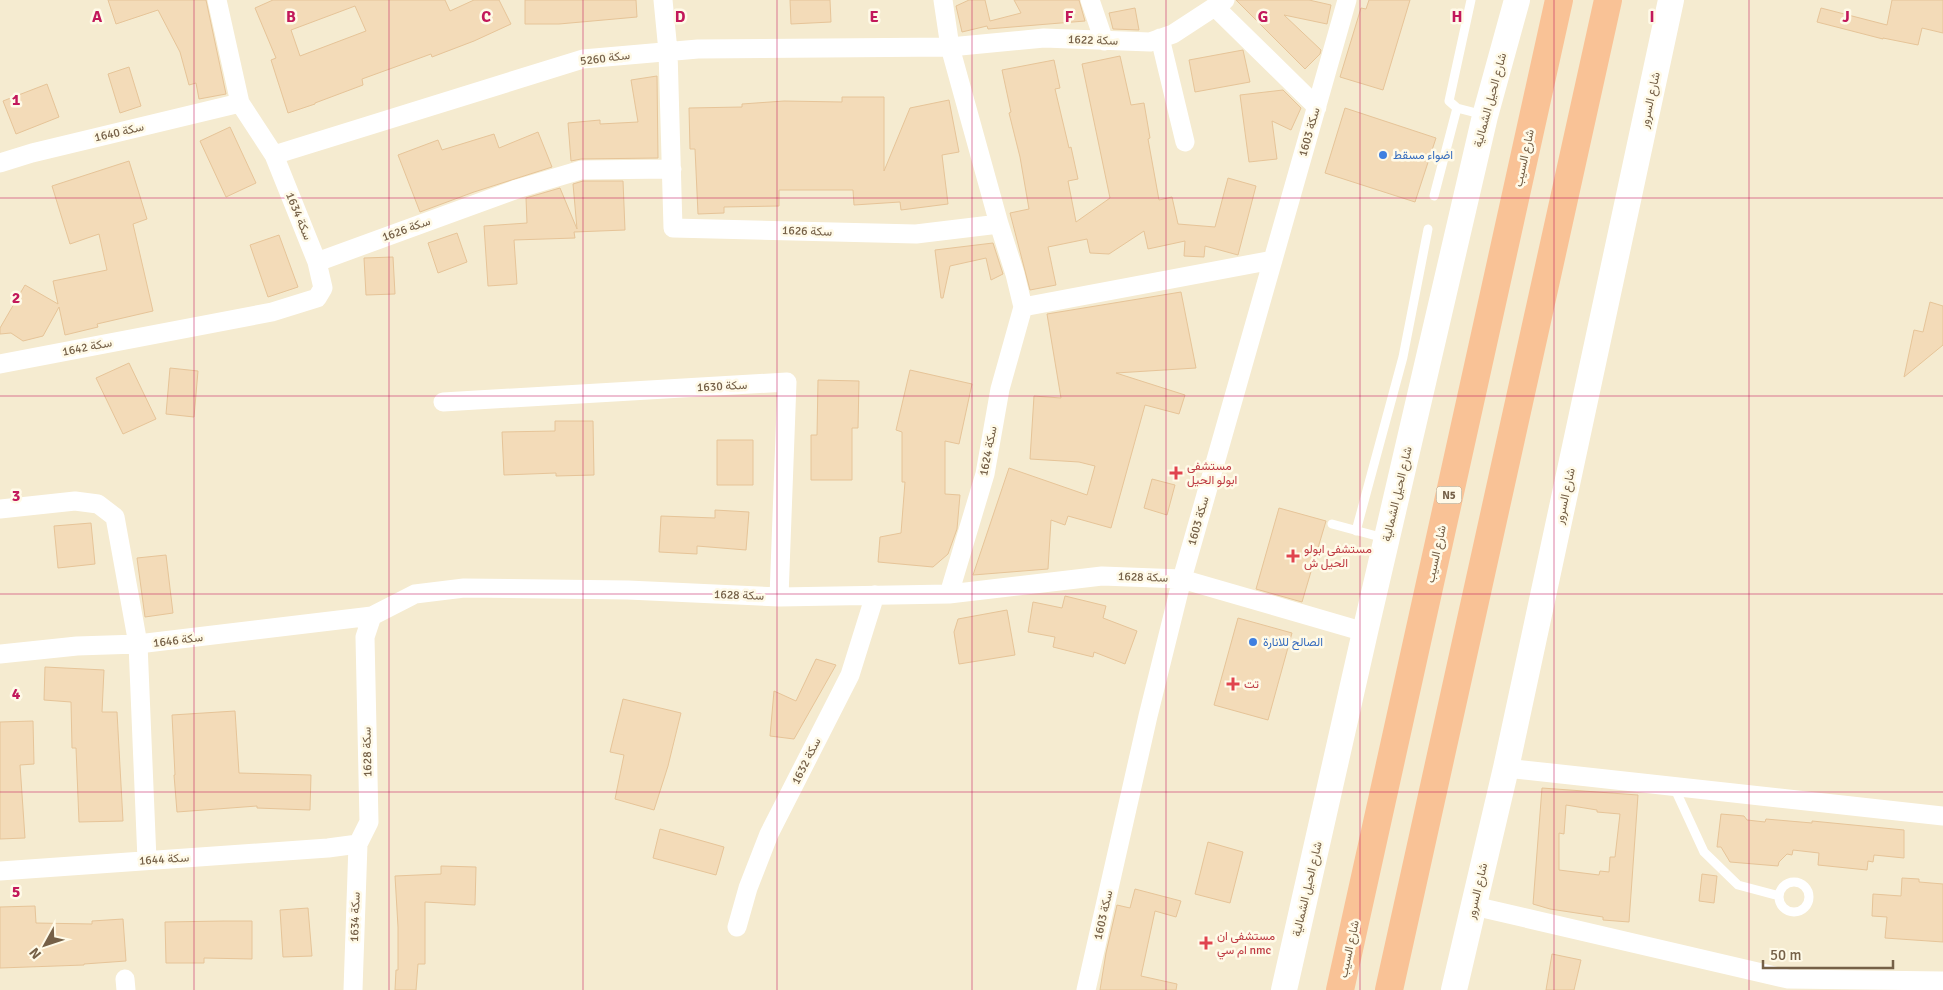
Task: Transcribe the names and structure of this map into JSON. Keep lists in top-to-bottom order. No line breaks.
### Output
{"streets":{"highway":["شارع السيب","N5"],"street":["سكة 1622","سكة 5260","شارع الحيل الشمالية","شارع السرور","سكة 1640","سكة 1603","سكة 1634","سكة 1626","سكة 1642","سكة 1630","سكة 1624","سكة 1628","سكة 1646","سكة 1632","سكة 1644"]},"crossings":[["سكة 1622","سكة 5260"],["سكة 1622","سكة 1624"],["سكة 5260","سكة 1634"],["سكة 5260","سكة 1626"],["سكة 5260","سكة 1624"],["شارع الحيل الشمالية","سكة 1628"],["سكة 1640","سكة 1634"],["سكة 1603","سكة 1628"],["سكة 1634","سكة 1626"],["سكة 1634","سكة 1642"],["سكة 1634","سكة 1628"],["سكة 1634","سكة 1644"],["سكة 1626","سكة 1624"],["سكة 1630","سكة 1628"],["سكة 1624","سكة 1628"],["سكة 1628","سكة 1646"],["سكة 1628","سكة 1632"],["سكة 1628","سكة 1644"],["سكة 1646","سكة 1644"]],"places":{"other":["اضواء مسقط","الصالح للانارة"],"health":["مستشفى ابولو الحيل","مستشفى ابولو الحيل ش","تت","مستشفى ان ام سي nmc"]},"scale_bar":"50 m","north":"bottom left","grid":{"columns":["A","B","C","D","E","F","G","H","I","J"],"rows":["1","2","3","4","5"]}}
